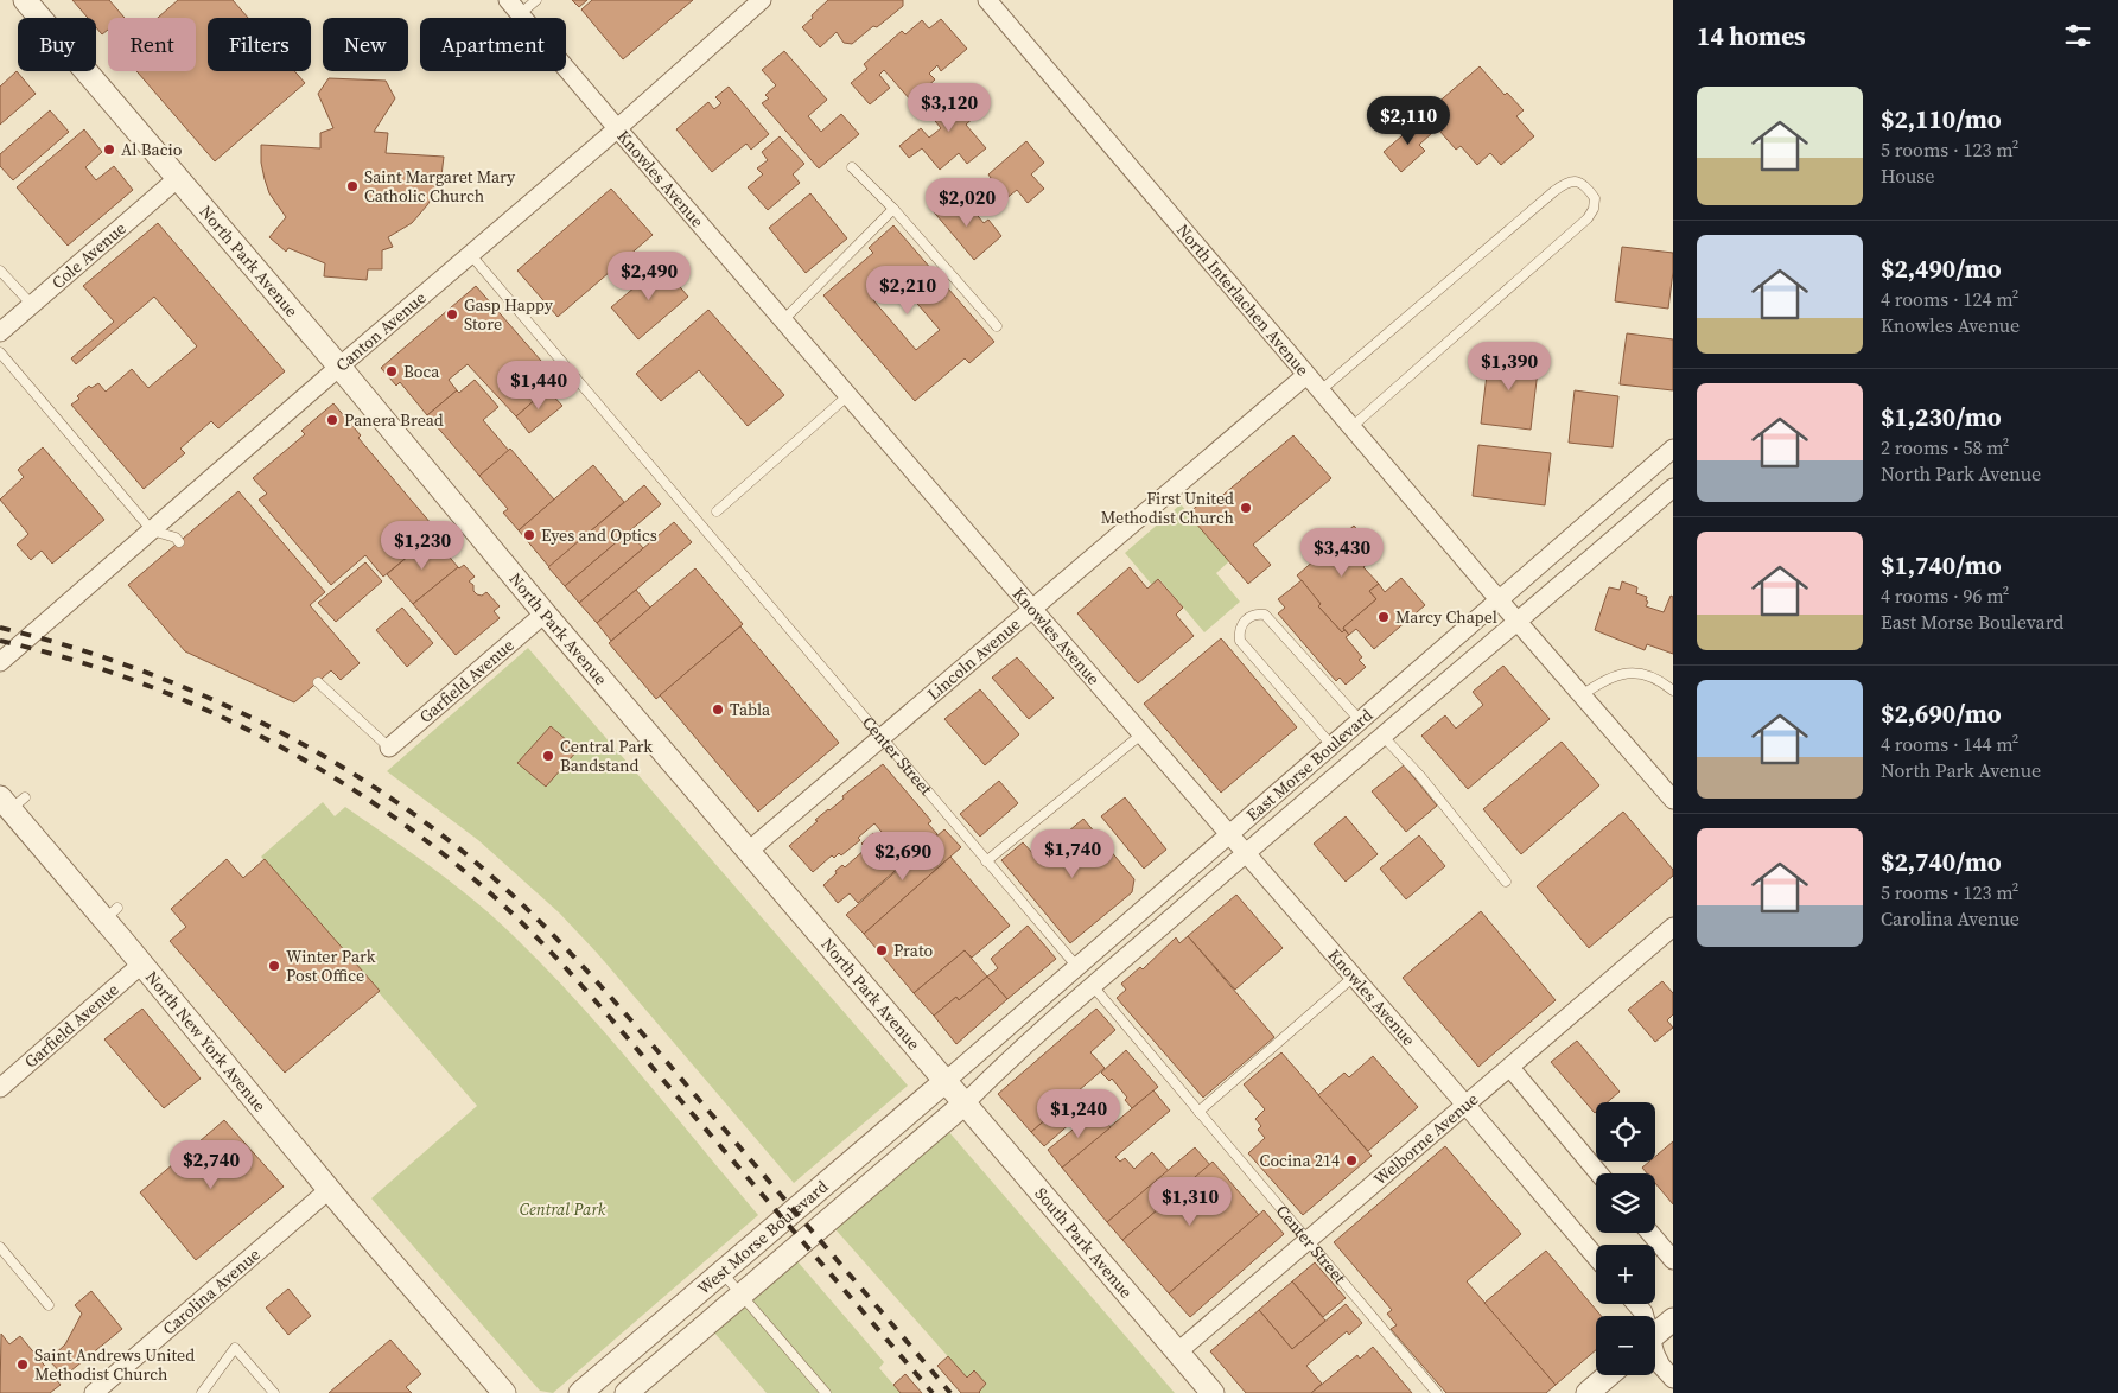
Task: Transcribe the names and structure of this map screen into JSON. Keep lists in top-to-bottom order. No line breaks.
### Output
{"streets":{"street":["Knowles Avenue","Cole Avenue","North Park Avenue","North Interlachen Avenue","Canton Avenue","Lincoln Avenue","Garfield Avenue","Center Street","East Morse Boulevard","North New York Avenue","Welborne Avenue","West Morse Boulevard","South Park Avenue","Carolina Avenue"]},"crossings":[["Knowles Avenue","Canton Avenue"],["Knowles Avenue","Lincoln Avenue"],["Knowles Avenue","East Morse Boulevard"],["Knowles Avenue","Welborne Avenue"],["Cole Avenue","North Park Avenue"],["North Park Avenue","Canton Avenue"],["North Park Avenue","Lincoln Avenue"],["North Park Avenue","Garfield Avenue"],["North Park Avenue","East Morse Boulevard"],["North Park Avenue","West Morse Boulevard"],["North Park Avenue","South Park Avenue"],["North Interlachen Avenue","Lincoln Avenue"],["North Interlachen Avenue","East Morse Boulevard"],["Canton Avenue","Center Street"],["Lincoln Avenue","Center Street"],["Garfield Avenue","North New York Avenue"],["Center Street","East Morse Boulevard"],["Center Street","Welborne Avenue"],["East Morse Boulevard","West Morse Boulevard"],["East Morse Boulevard","South Park Avenue"],["North New York Avenue","Carolina Avenue"],["Welborne Avenue","South Park Avenue"],["West Morse Boulevard","South Park Avenue"]],"parks":["Central Park"],"places":["Al Bacio","Saint Margaret Mary Catholic Church","Gasp Happy Store","Boca","Panera Bread","First United Methodist Church","Eyes and Optics","Marcy Chapel","Tabla","Central Park Bandstand","Prato","Winter Park Post Office","Cocina 214","Saint Andrews United Methodist Church"],"page":{"heading":"14 homes","chip":["Buy","Rent","Filters","New","Apartment"],"list":[{"name":"$2,110/mo","note":"5 rooms · 123 m² · House"},{"name":"$2,490/mo","note":"4 rooms · 124 m² · Knowles Avenue"},{"name":"$1,230/mo","note":"2 rooms · 58 m² · North Park Avenue"},{"name":"$1,740/mo","note":"4 rooms · 96 m² · East Morse Boulevard"},{"name":"$2,690/mo","note":"4 rooms · 144 m² · North Park Avenue"},{"name":"$2,740/mo","note":"5 rooms · 123 m² · Carolina Avenue"}],"price":["$3,120","$2,110","$2,020","$2,490","$2,210","$1,390","$1,440","$1,230","$3,430","$1,740","$2,690","$1,240","$2,740","$1,310"],"map_buttons":["+","−"]}}
